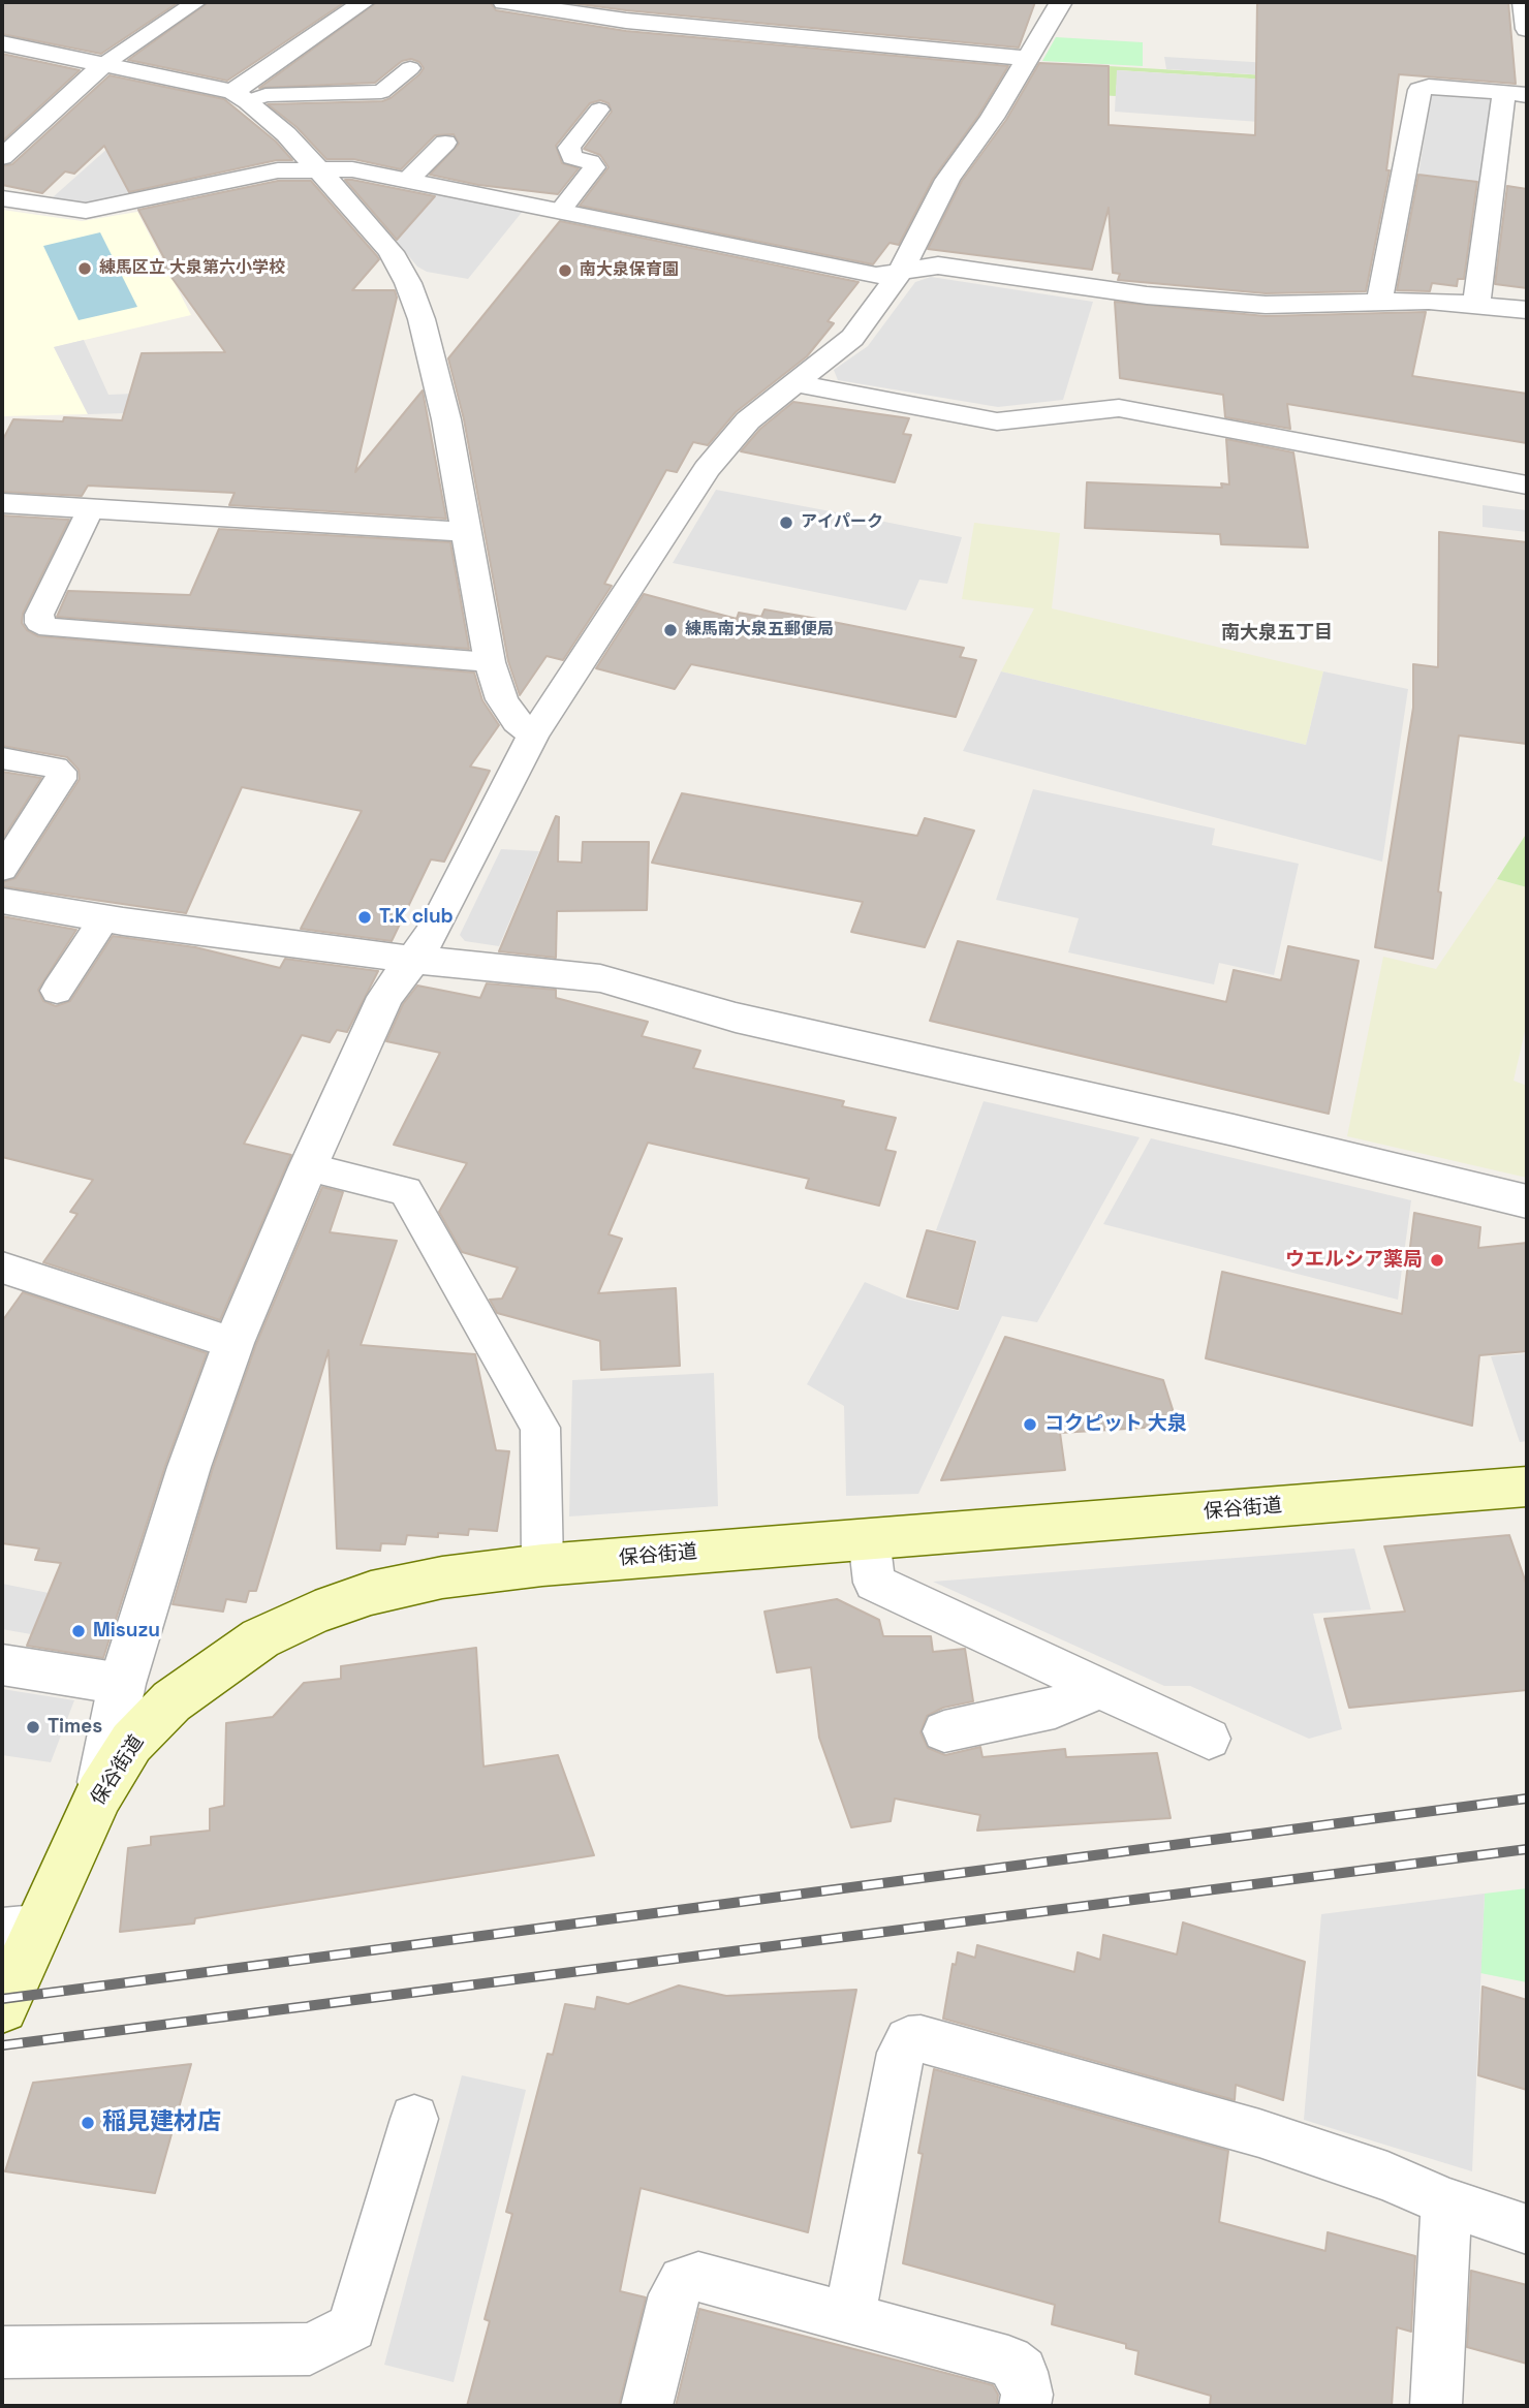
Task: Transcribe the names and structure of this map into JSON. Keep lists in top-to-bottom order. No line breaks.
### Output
{"streets":{"main road":["保谷街道"]},"districts":["南大泉五丁目"],"places":["練馬区立 大泉第六小学校","南大泉保育園","アイパーク","練馬南大泉五郵便局","T.K club","ウエルシア薬局","コクピット 大泉","Misuzu","Times","稲見建材店"]}
